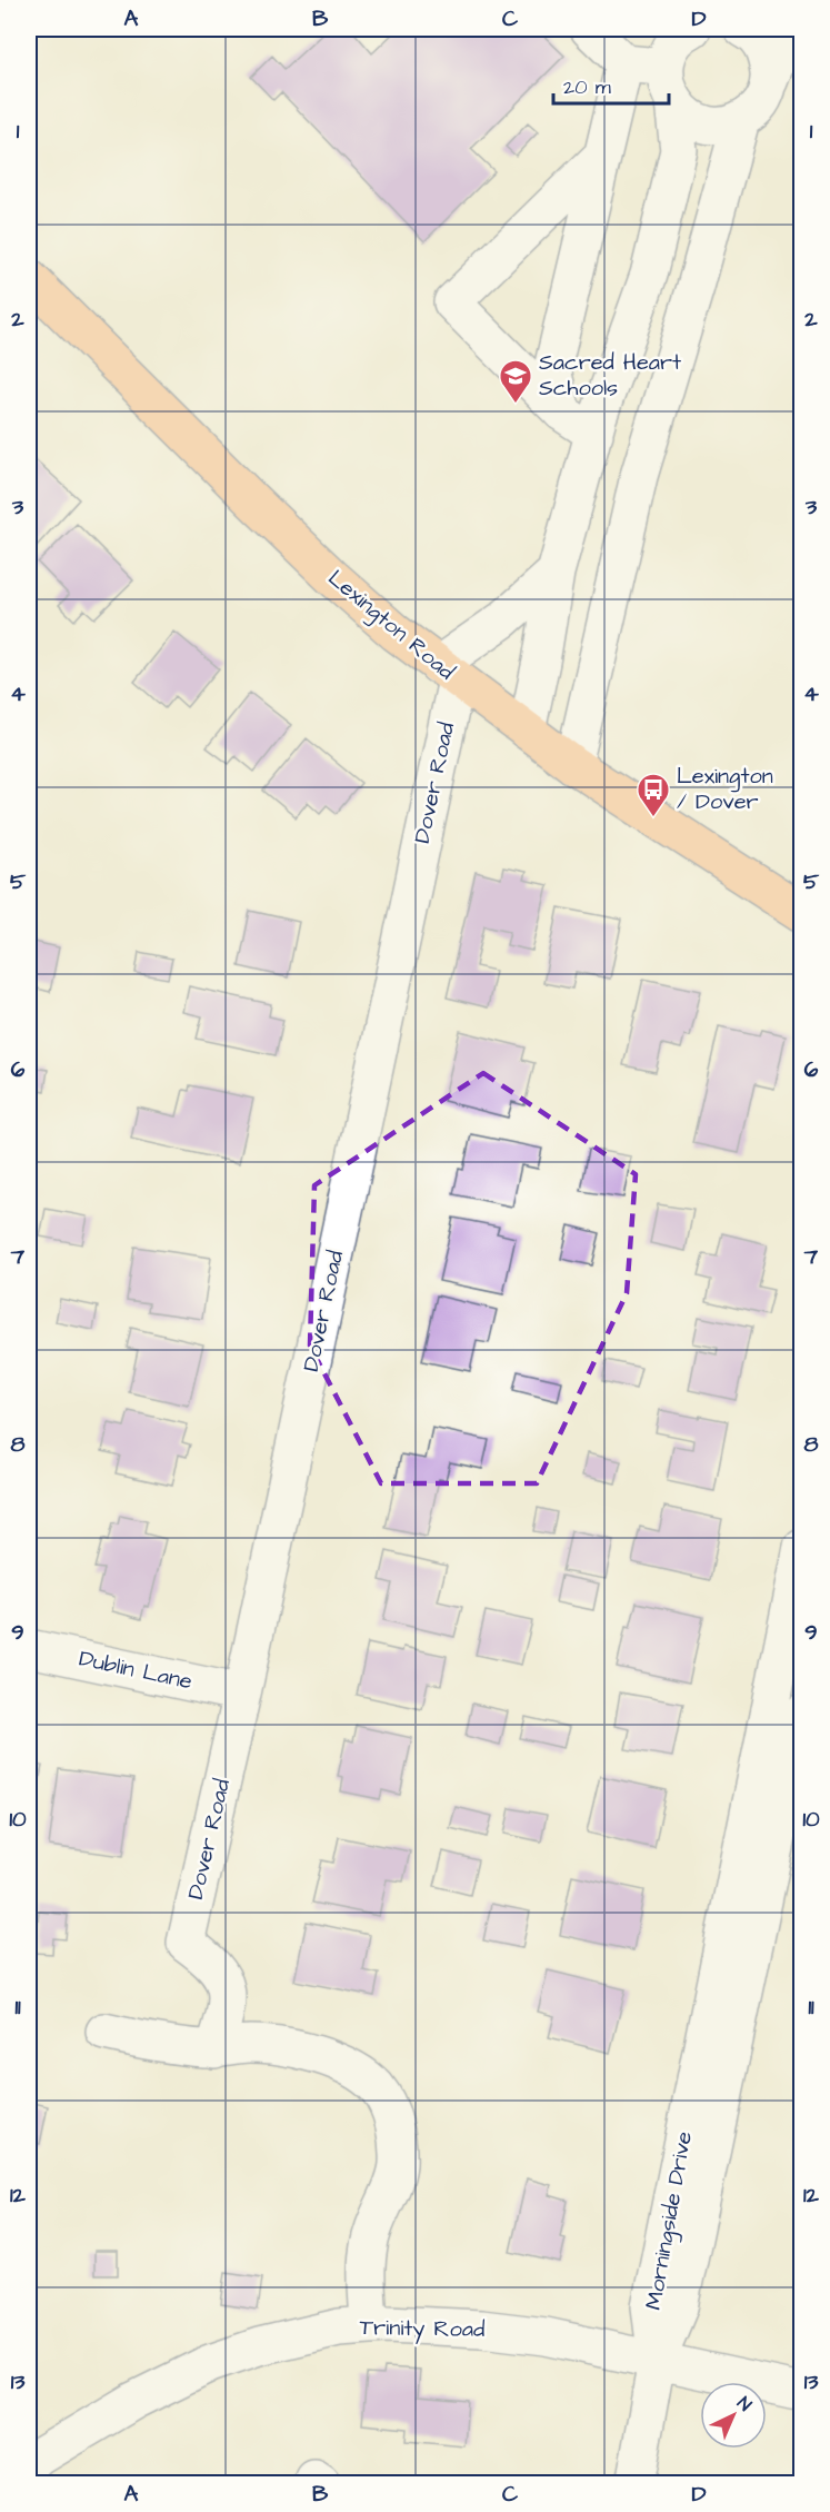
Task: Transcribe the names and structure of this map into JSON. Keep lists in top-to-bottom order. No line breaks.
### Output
{"streets":{"main road":["Lexington Road"],"street":["Dover Road","Dublin Lane","Morningside Drive","Trinity Road"]},"crossings":[["Lexington Road","Dover Road"],["Dover Road","Dublin Lane"],["Morningside Drive","Trinity Road"]],"places":{"school or university":["Sacred Heart Schools"],"bus stop":["Lexington / Dover"]},"scale_bar":"20 m","north":"top right","grid":{"columns":["A","B","C","D"],"rows":["1","2","3","4","5","6","7","8","9","10","11","12","13"]}}
